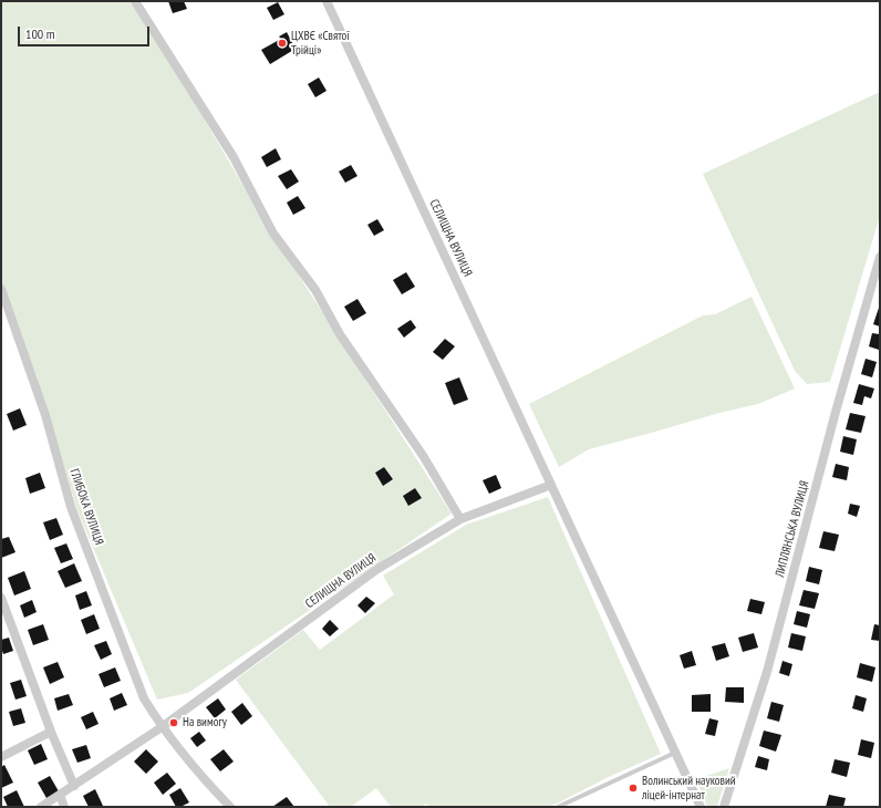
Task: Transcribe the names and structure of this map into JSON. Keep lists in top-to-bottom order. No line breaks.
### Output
{"streets":{"street":["СЕЛИЩНА ВУЛИЦЯ","ГЛИБОКА ВУЛИЦЯ","ЛИПЛЯНСЬКА ВУЛИЦЯ"]},"crossings":[["СЕЛИЩНА ВУЛИЦЯ","ГЛИБОКА ВУЛИЦЯ"]],"places":["ЦХВЄ «Святої Трійці»","На вимогу","Волинський науковий ліцей-інтернат"],"scale_bar":"100 m"}
